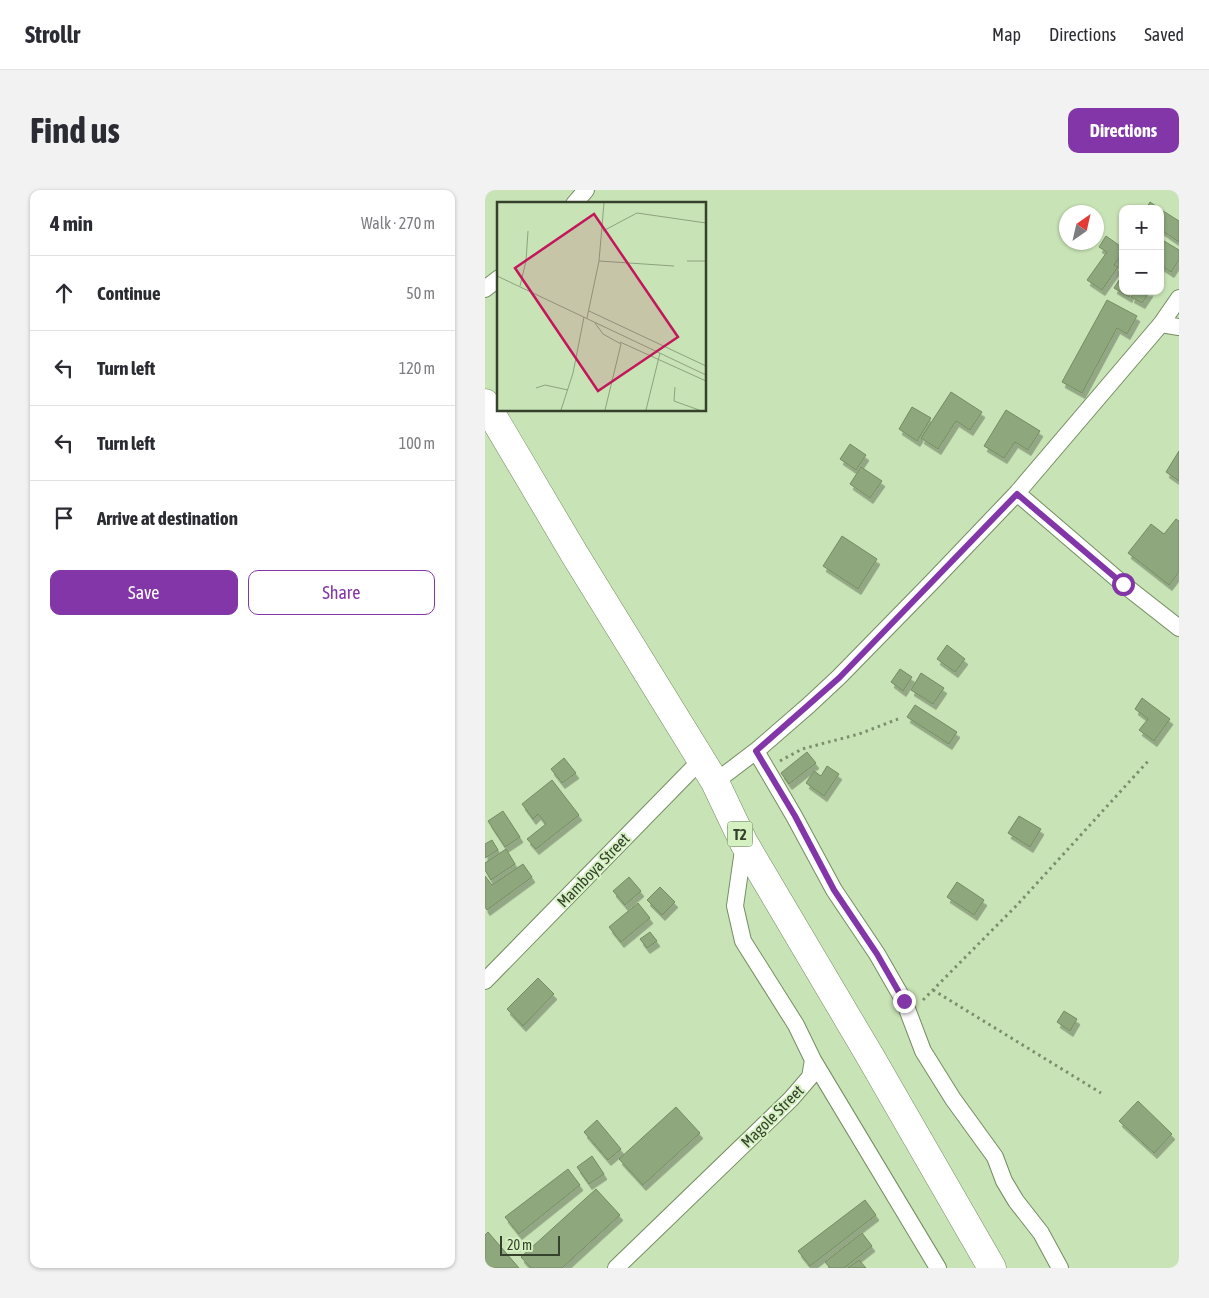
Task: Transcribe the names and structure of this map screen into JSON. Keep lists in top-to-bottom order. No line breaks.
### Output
{"streets":{"highway":["T2"],"street":["Mamboya Street","Magole Street"]},"crossings":[["T2","Mamboya Street"]],"scale_bar":"20 m","north":"top right","page":{"header":"Strollr","nav":["Map","Directions","Saved"],"buttons":["Directions",["Save","Share"]],"title":"Find us","heading":["4 min","Walk · 270 m"],"map_buttons":["+","−"],"list":[["Continue","50 m"],["Turn left","120 m"],["Turn left","100 m"],"Arrive at destination"],"scale":"20 m"}}
